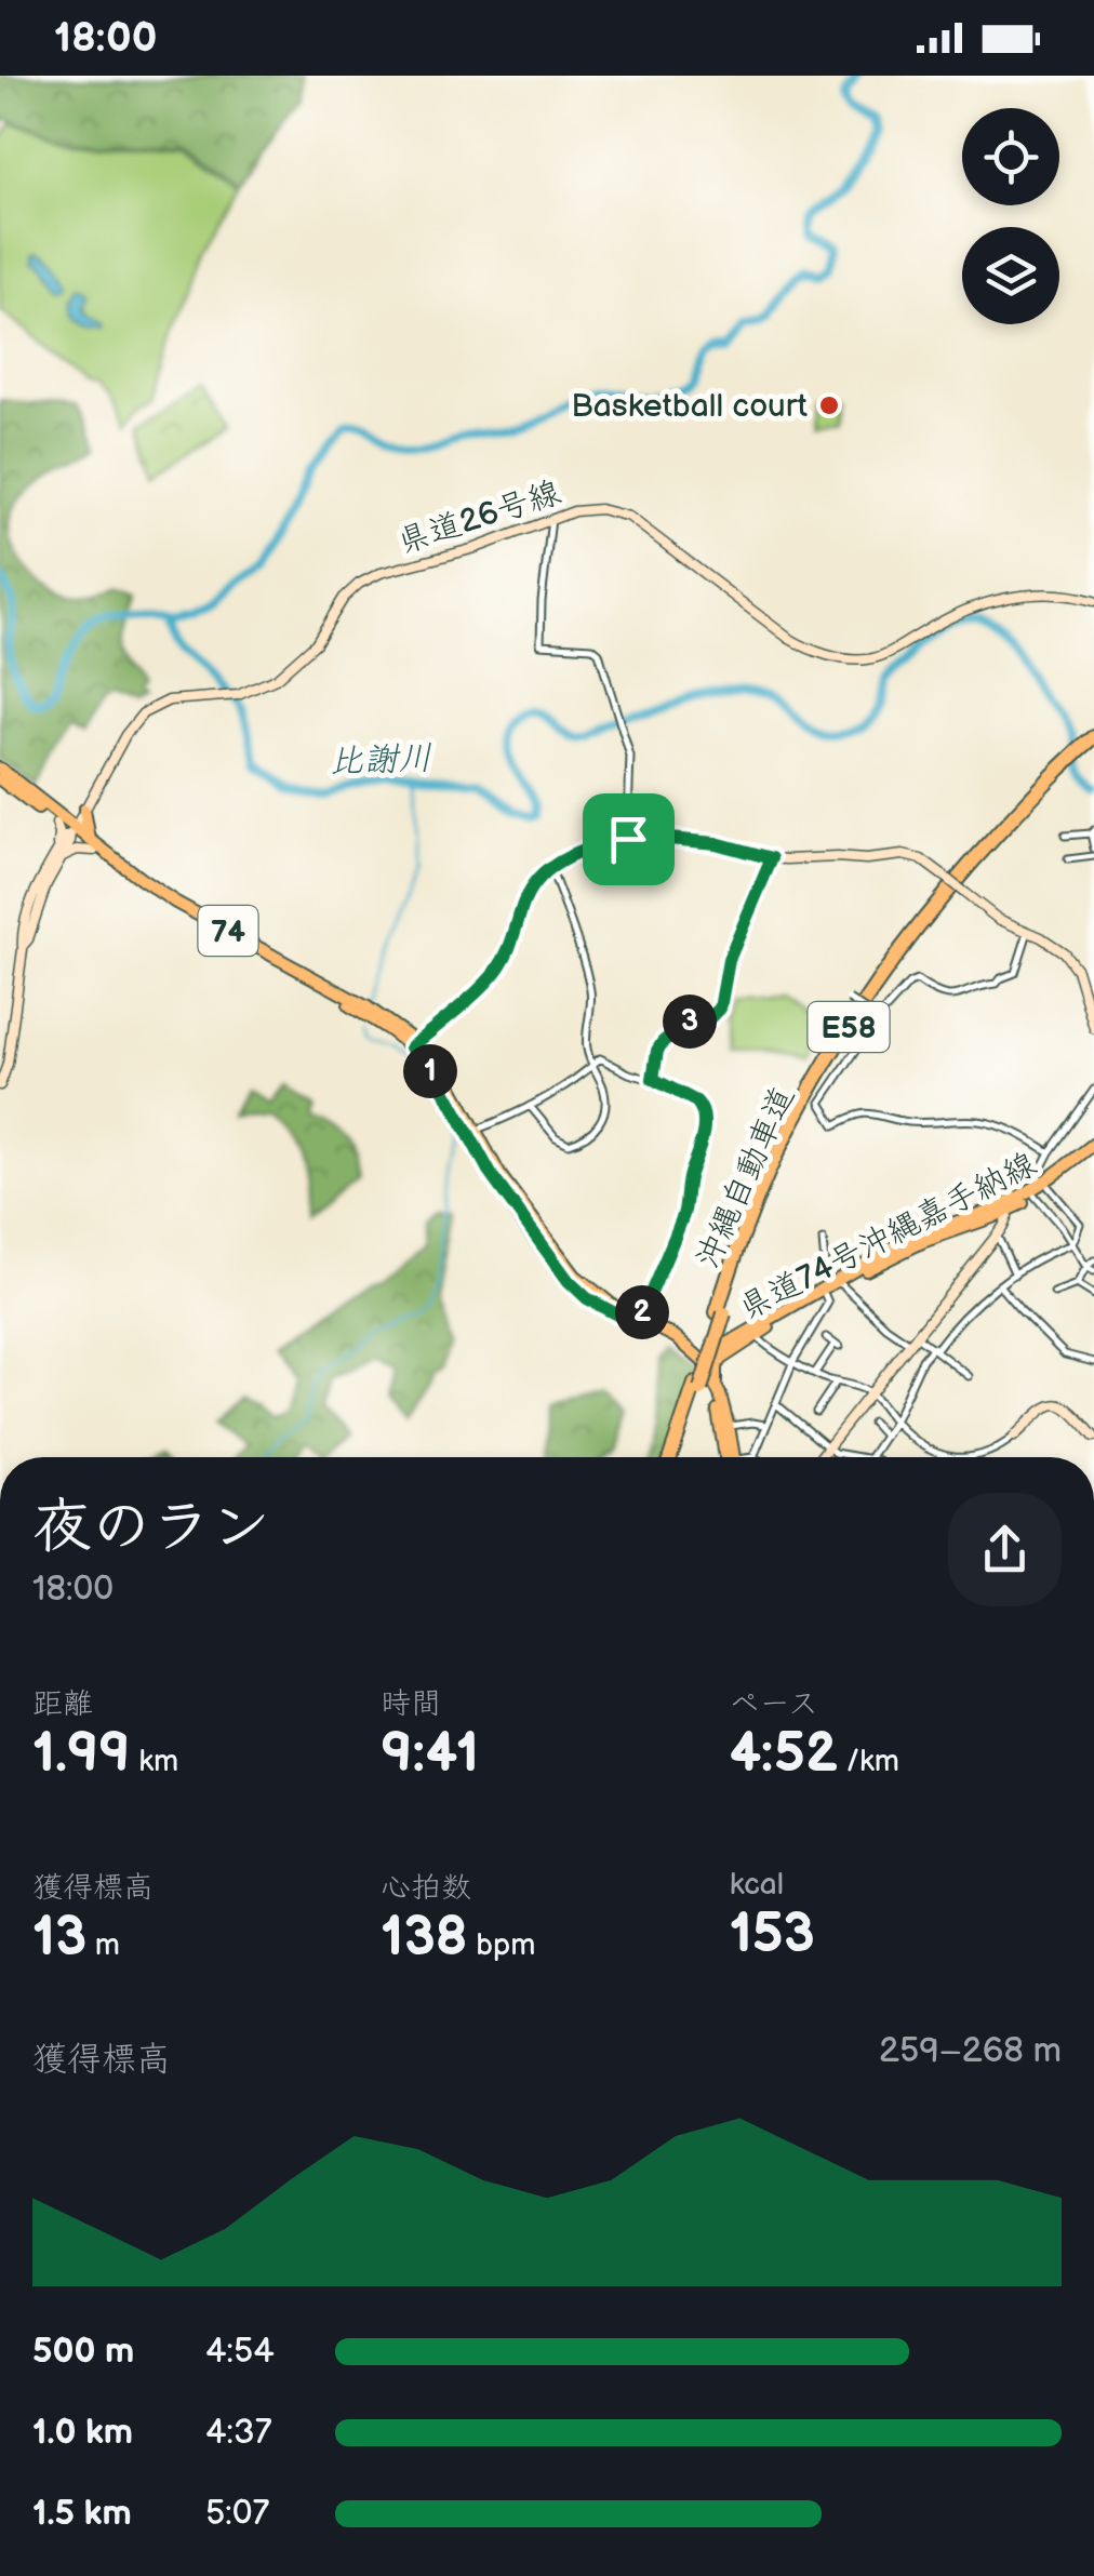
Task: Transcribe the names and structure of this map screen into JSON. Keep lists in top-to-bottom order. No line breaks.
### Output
{"streets":{"highway":["E58","沖縄自動車道"],"main road":["74","県道74号沖縄嘉手納線"],"street":["県道26号線"]},"crossings":[["県道26号線","74"],["74","県道74号沖縄嘉手納線"]],"water":["比謝川"],"places":["Basketball court"],"page":{"status":"18:00","pins":["3","1","2"],"heading":["夜のラン","18:00"],"stats":[["距離","1.99 km"],["時間","9:41"],["ペース","4:52 /km"],["獲得標高","13 m"],["心拍数","138 bpm"],["kcal","153"]],"chart":["獲得標高","259–268 m"],"list":[{"name":"500 m","note":"4:54"},{"name":"1.0 km","note":"4:37"},{"name":"1.5 km","note":"5:07"}]}}
